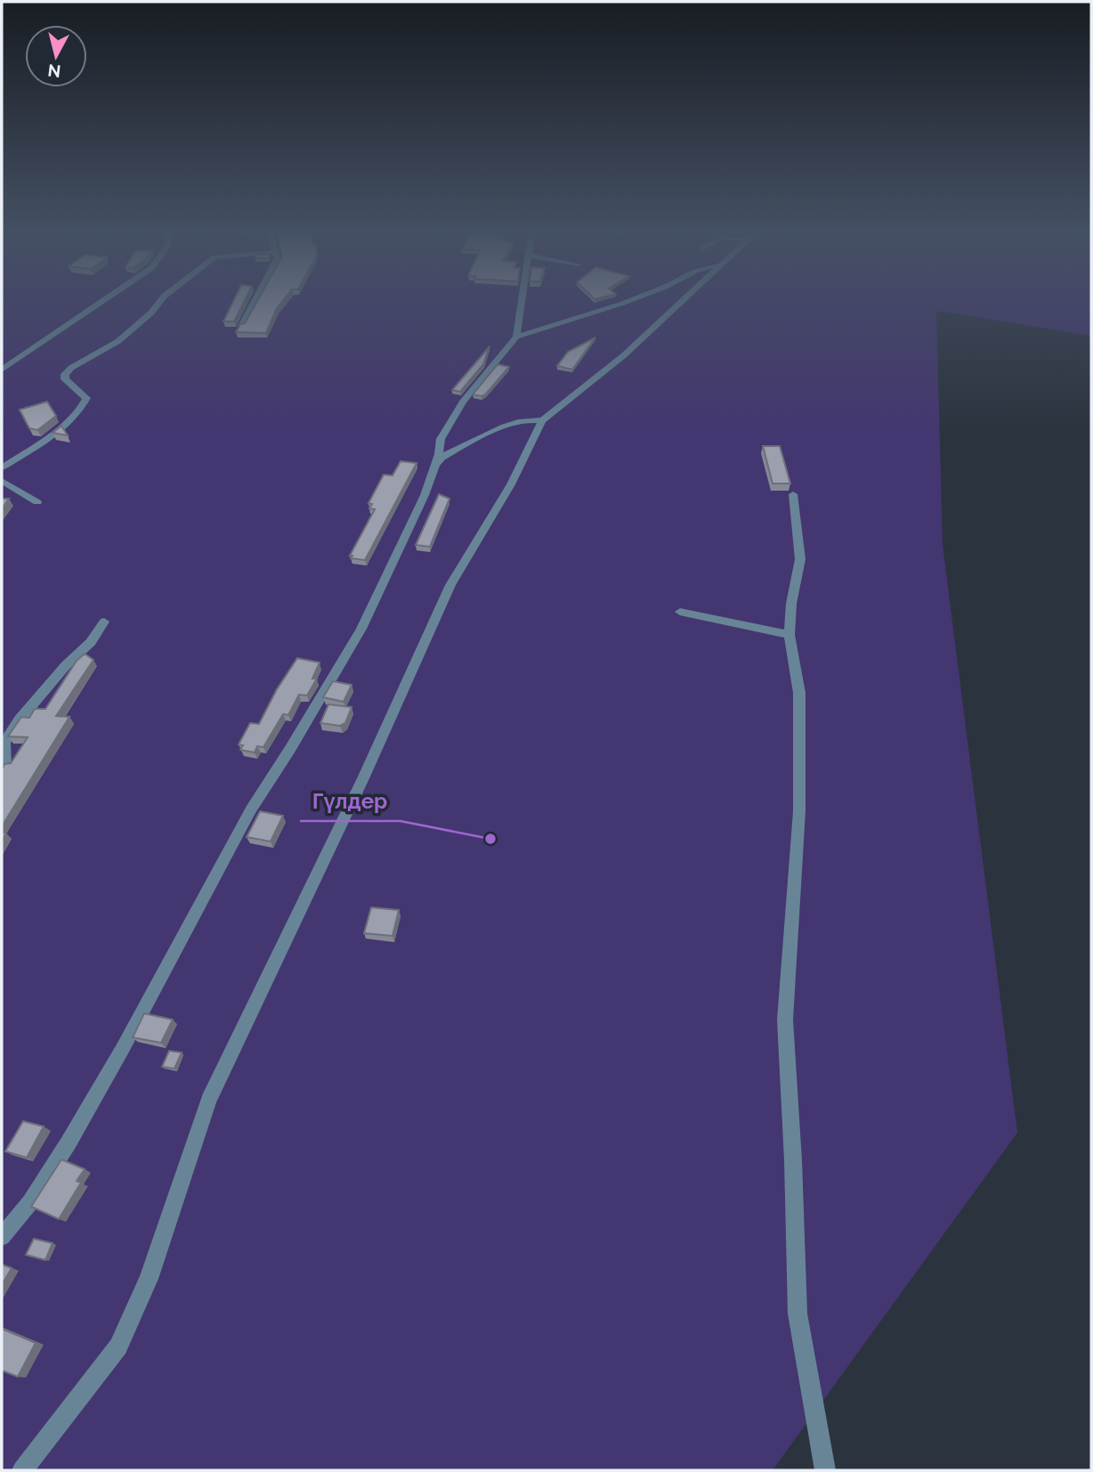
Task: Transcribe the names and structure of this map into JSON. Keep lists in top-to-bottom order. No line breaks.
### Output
{"places":["Гүлдер"],"north":"bottom"}
